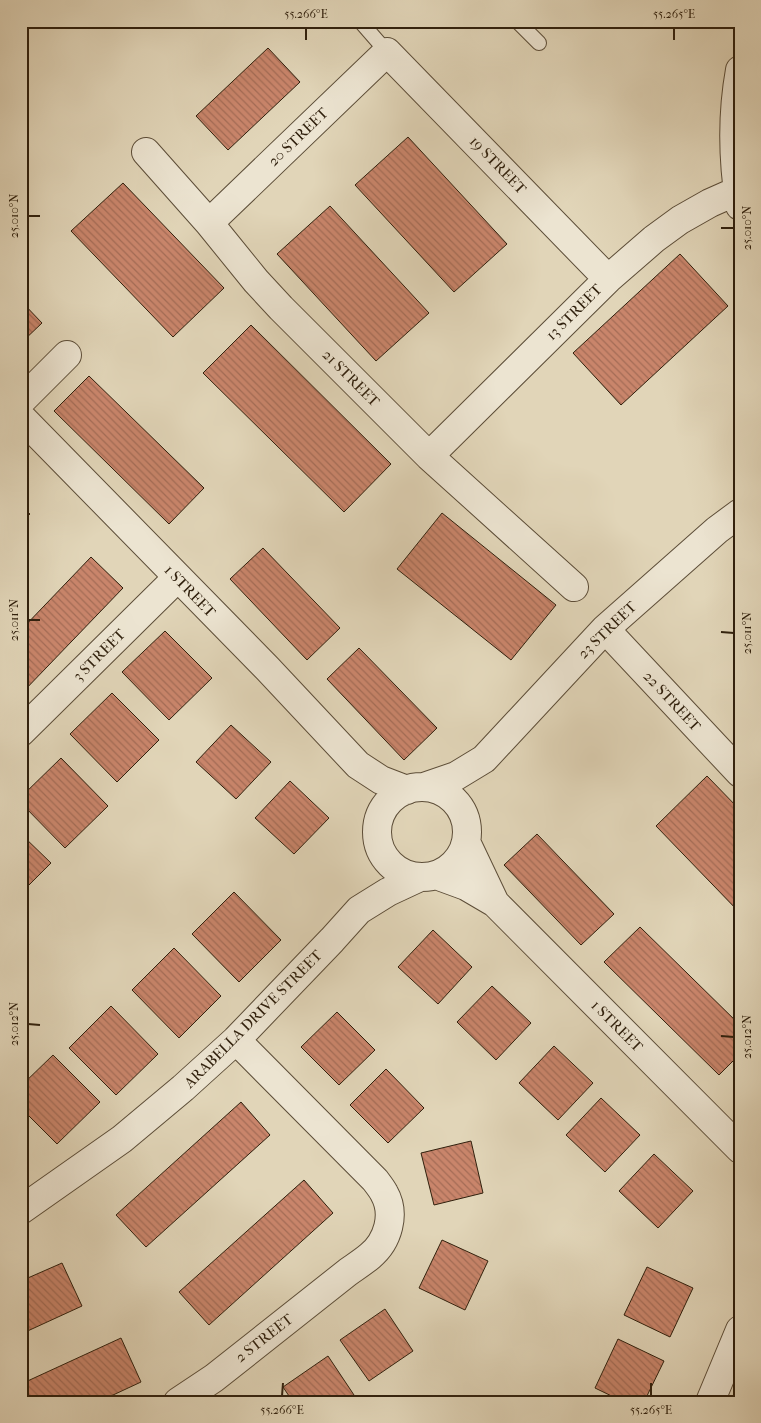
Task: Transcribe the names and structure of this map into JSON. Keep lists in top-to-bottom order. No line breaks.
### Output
{"streets":{"street":["20 STREET","19 STREET","13 STREET","21 STREET","1 STREET","23 STREET","3 STREET","22 STREET","ARABELLA DRIVE STREET","2 STREET"]},"crossings":[["20 STREET","19 STREET"],["20 STREET","21 STREET"],["19 STREET","13 STREET"],["13 STREET","21 STREET"],["1 STREET","3 STREET"],["23 STREET","22 STREET"],["ARABELLA DRIVE STREET","2 STREET"]],"coordinates":["55.266°E","55.265°E","25.010°N","25.011°N","25.012°N"]}
